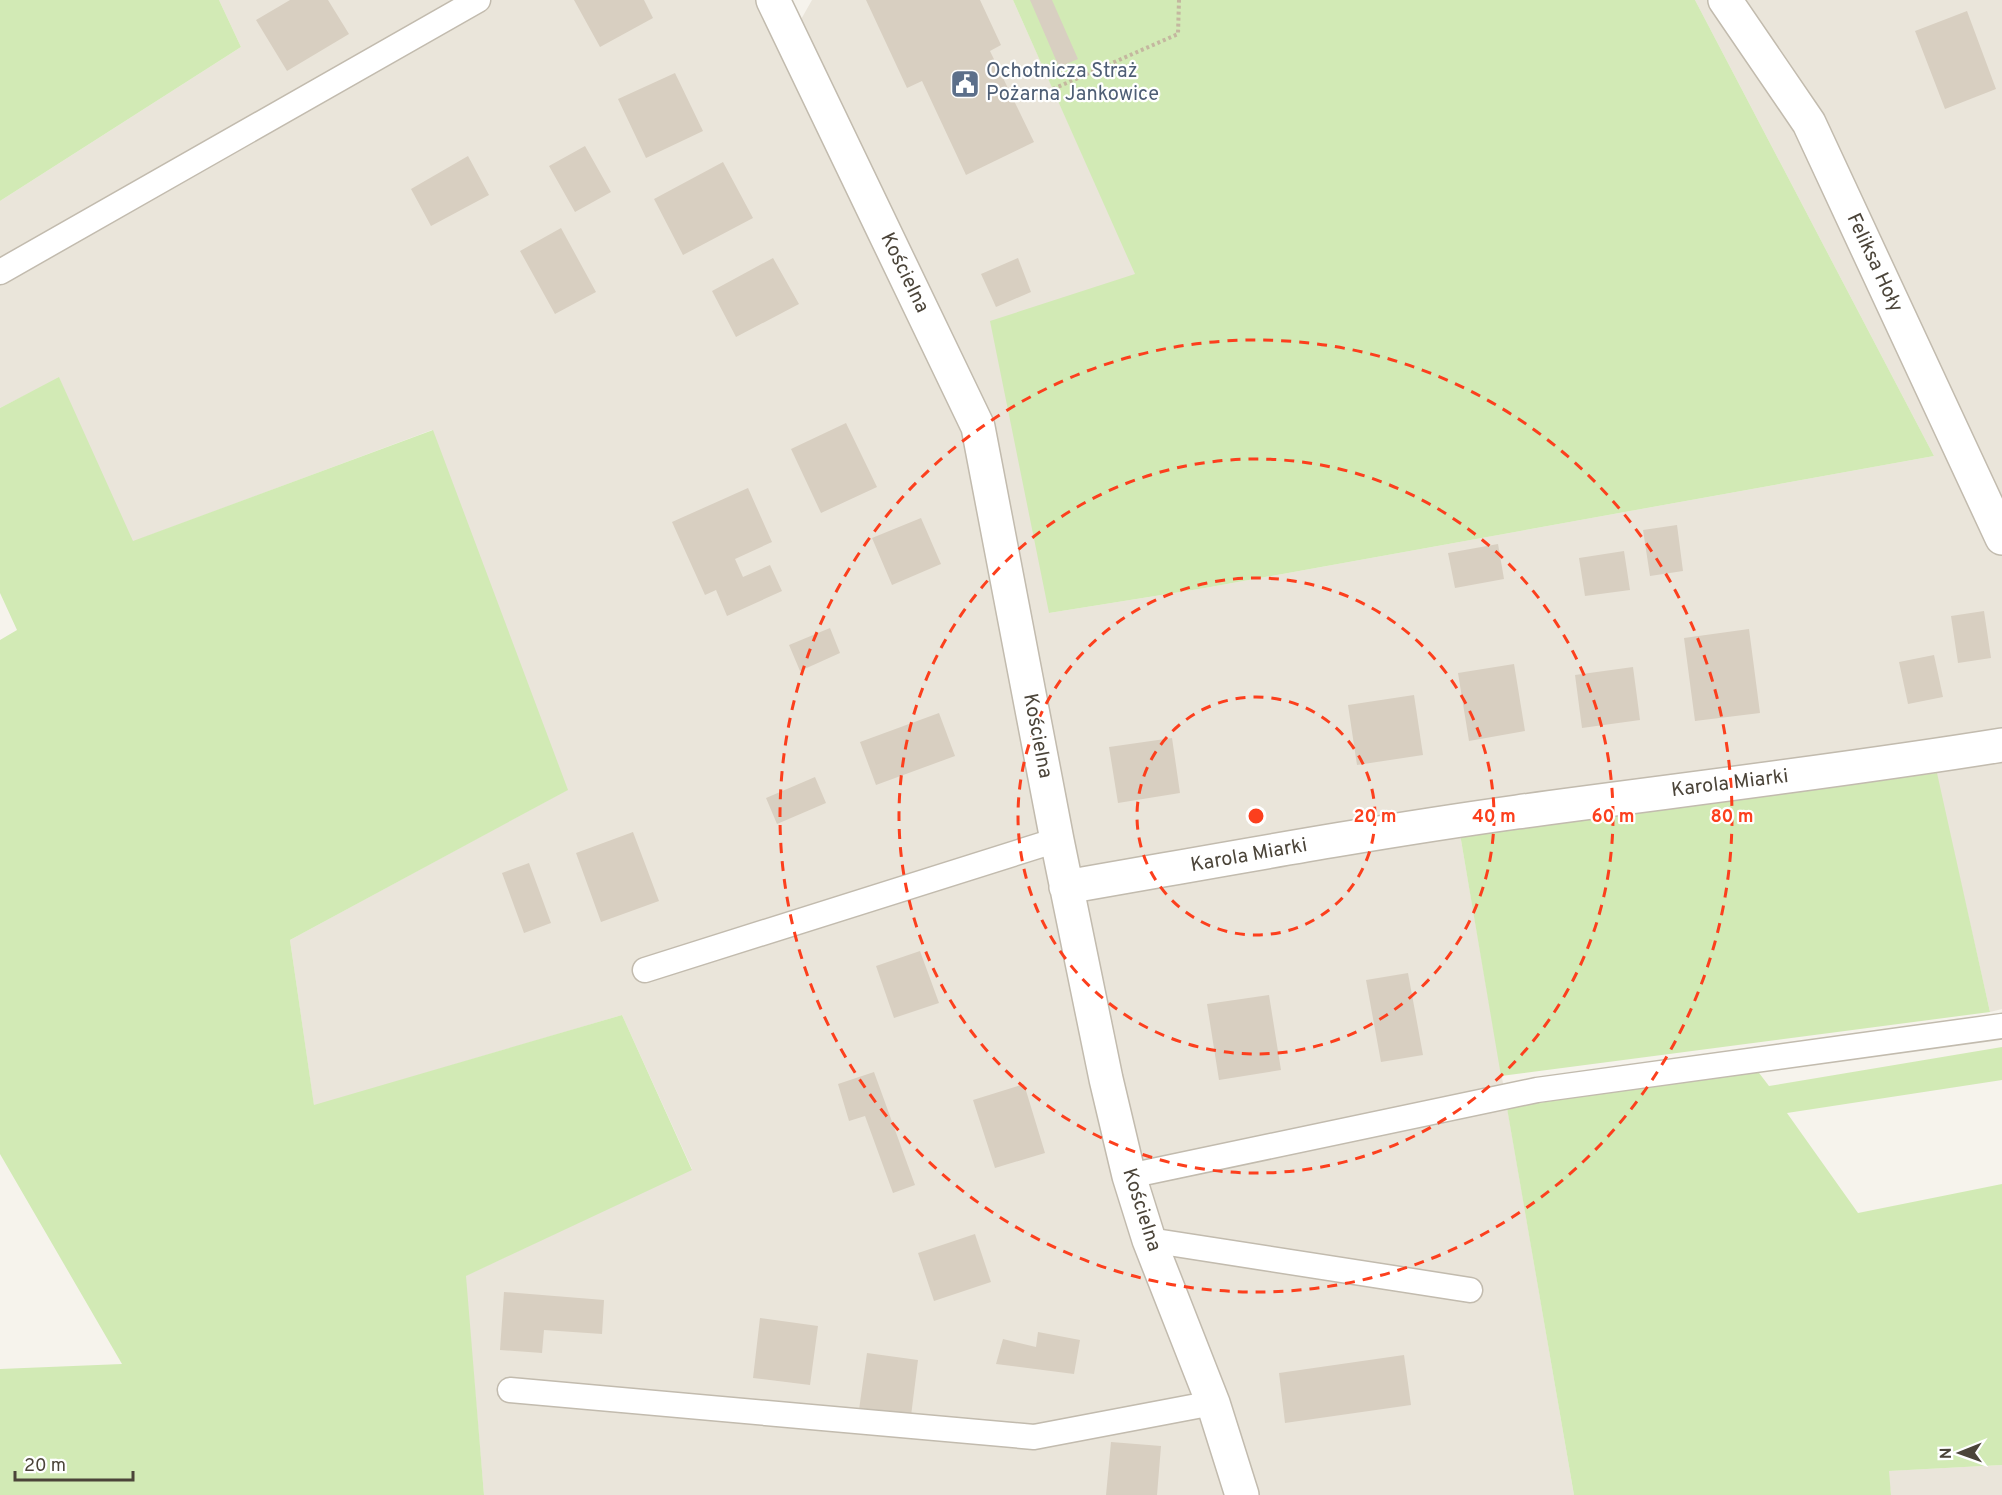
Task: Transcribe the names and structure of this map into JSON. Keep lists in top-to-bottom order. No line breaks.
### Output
{"streets":{"street":["Feliksa Hoły","Kościelna","Karola Miarki"]},"crossings":[["Kościelna","Karola Miarki"]],"places":{"public building":["Ochotnicza Straż Pożarna Jankowice"]},"scale_bar":"20 m","north":"left","rings":["20 m","40 m","60 m","80 m"]}
